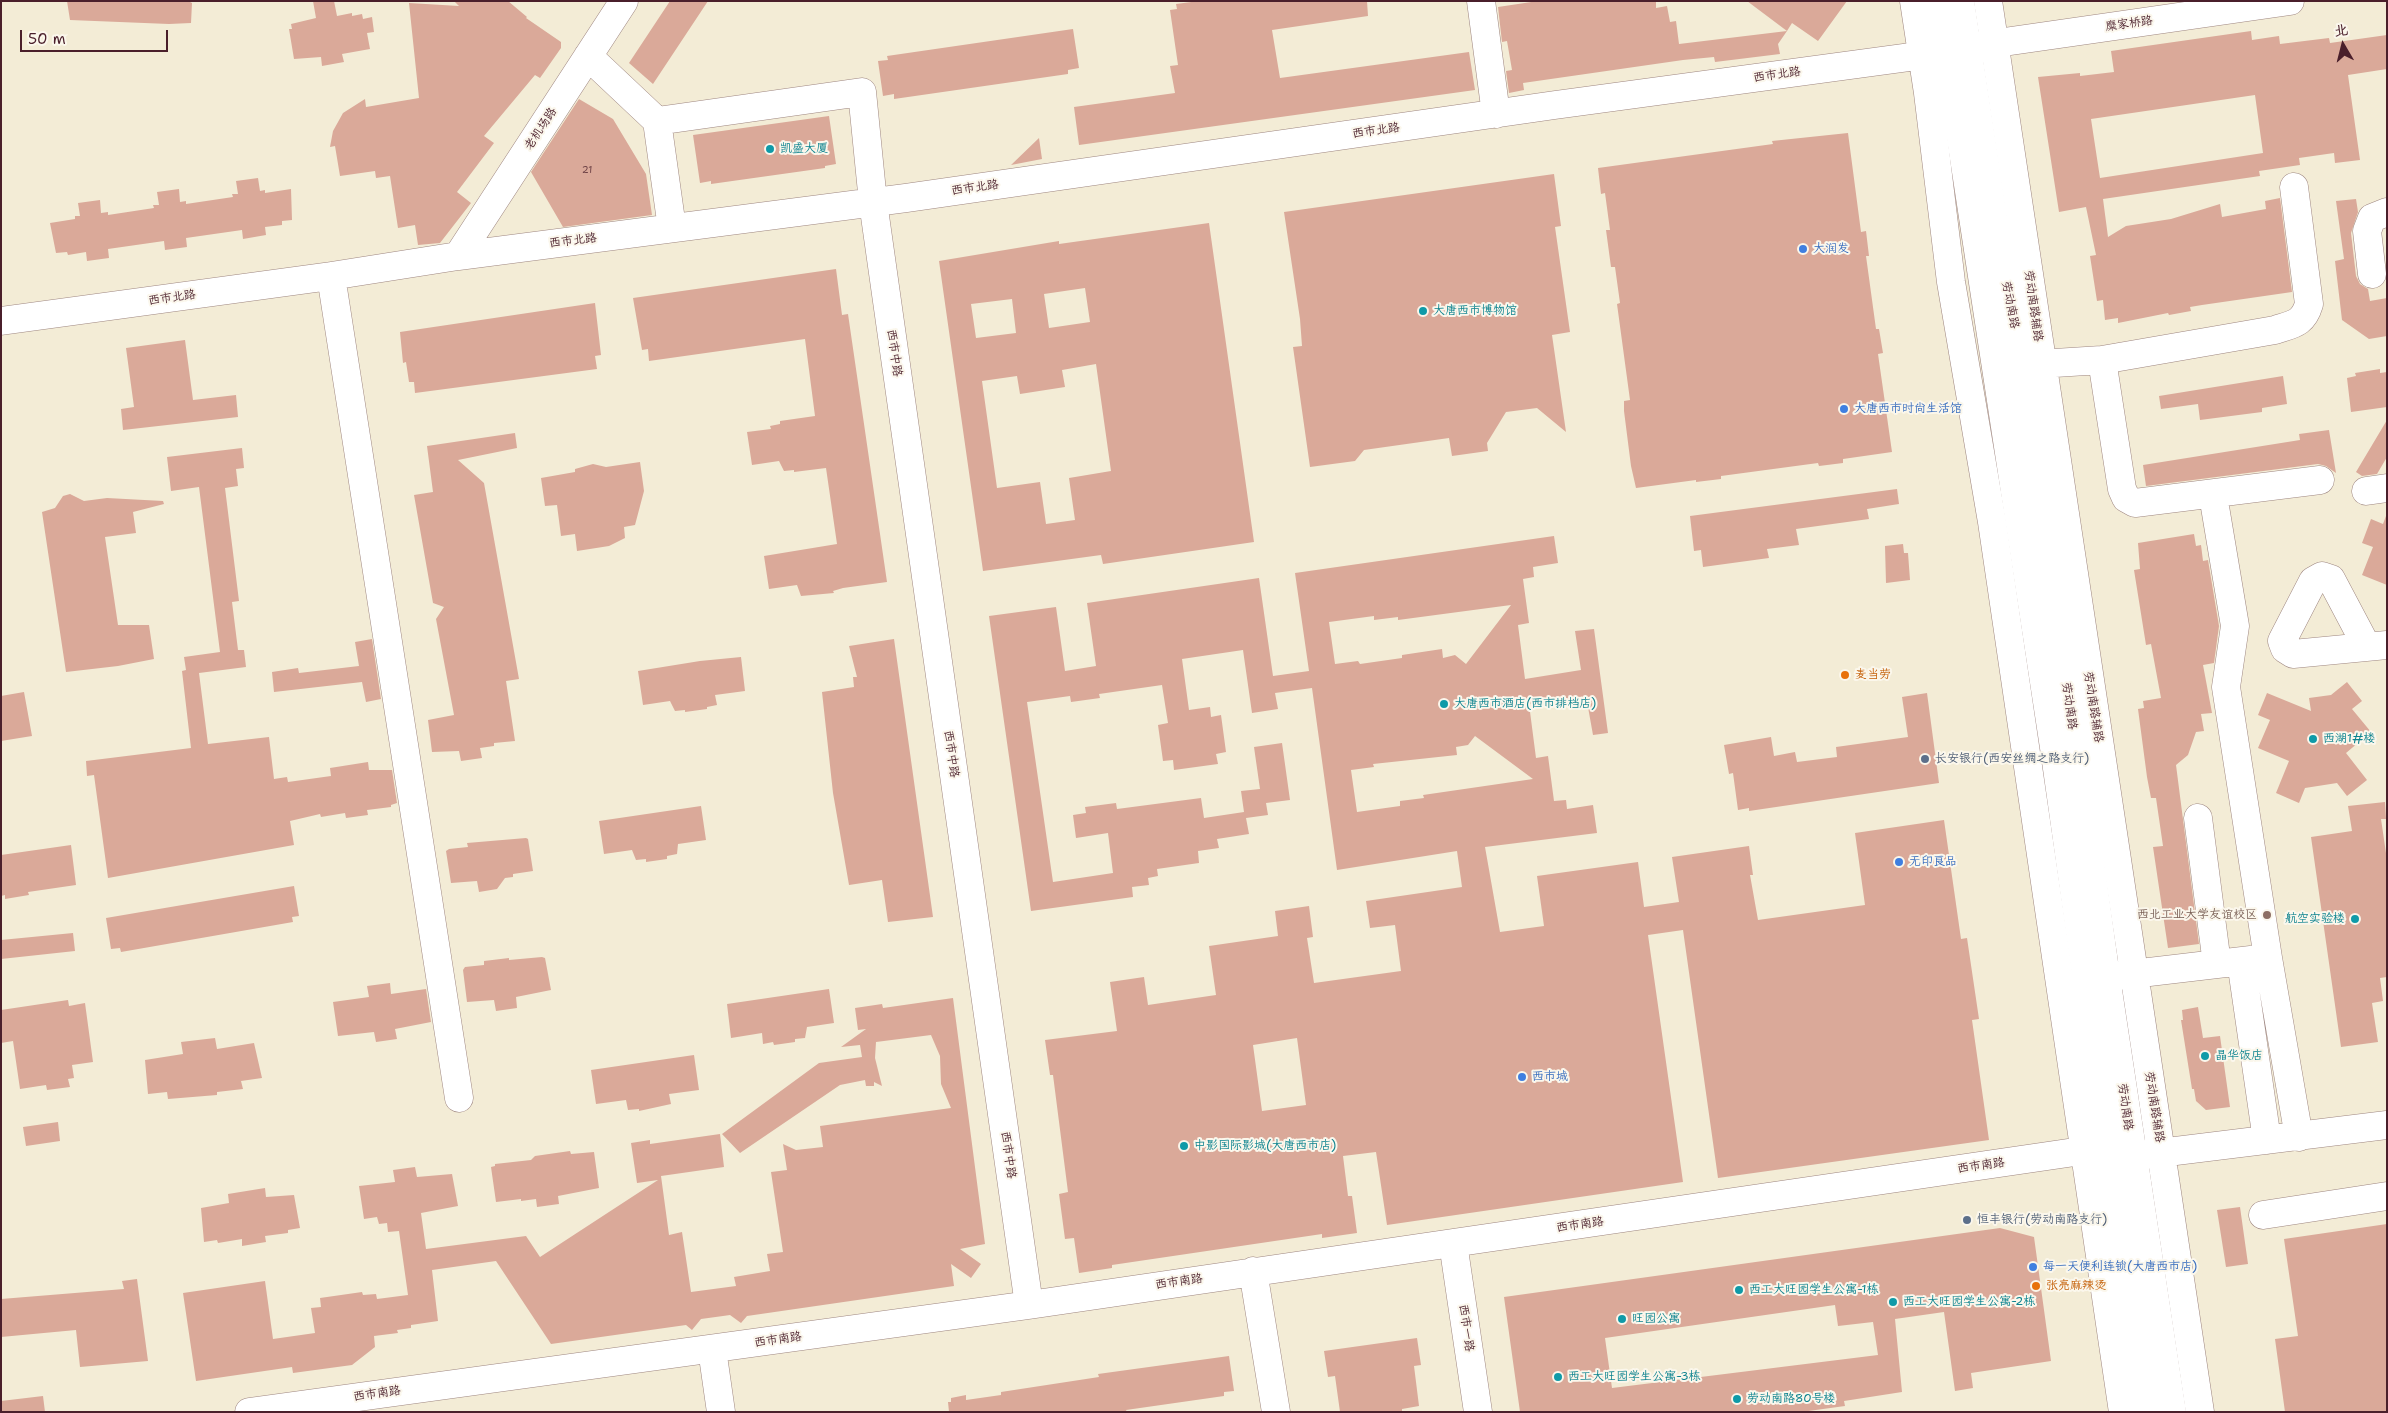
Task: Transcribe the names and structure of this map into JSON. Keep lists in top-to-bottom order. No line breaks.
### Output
{"streets":{"street":["糜家桥路","西市北路","老机场路","劳动南路","劳动南路辅路","西市中路","西市南路","西市一路"]},"crossings":[["糜家桥路","西市北路"],["糜家桥路","劳动南路"],["糜家桥路","劳动南路辅路"],["西市北路","老机场路"],["西市北路","劳动南路"],["西市北路","西市中路"],["劳动南路","劳动南路辅路"],["劳动南路","西市南路"],["劳动南路辅路","西市南路"],["西市中路","西市南路"],["西市南路","西市一路"]],"places":["凯盛大厦","大润发","大唐西市博物馆","大唐西市时尚生活馆","麦当劳","大唐西市酒店(西市排档店)","西湖1#楼","长安银行(西安丝绸之路支行)","无印良品","西北工业大学友谊校区","航空实验楼","晶华饭店","西市城","中影国际影城(大唐西市店)","恒丰银行(劳动南路支行)","每一天便利连锁(大唐西市店)","张亮麻辣烫","西工大旺园学生公寓-1栋","西工大旺园学生公寓-2栋","旺园公寓","西工大旺园学生公寓-3栋","劳动南路80号楼"],"house_numbers":["21"],"scale_bar":"50 m","north":"top"}
